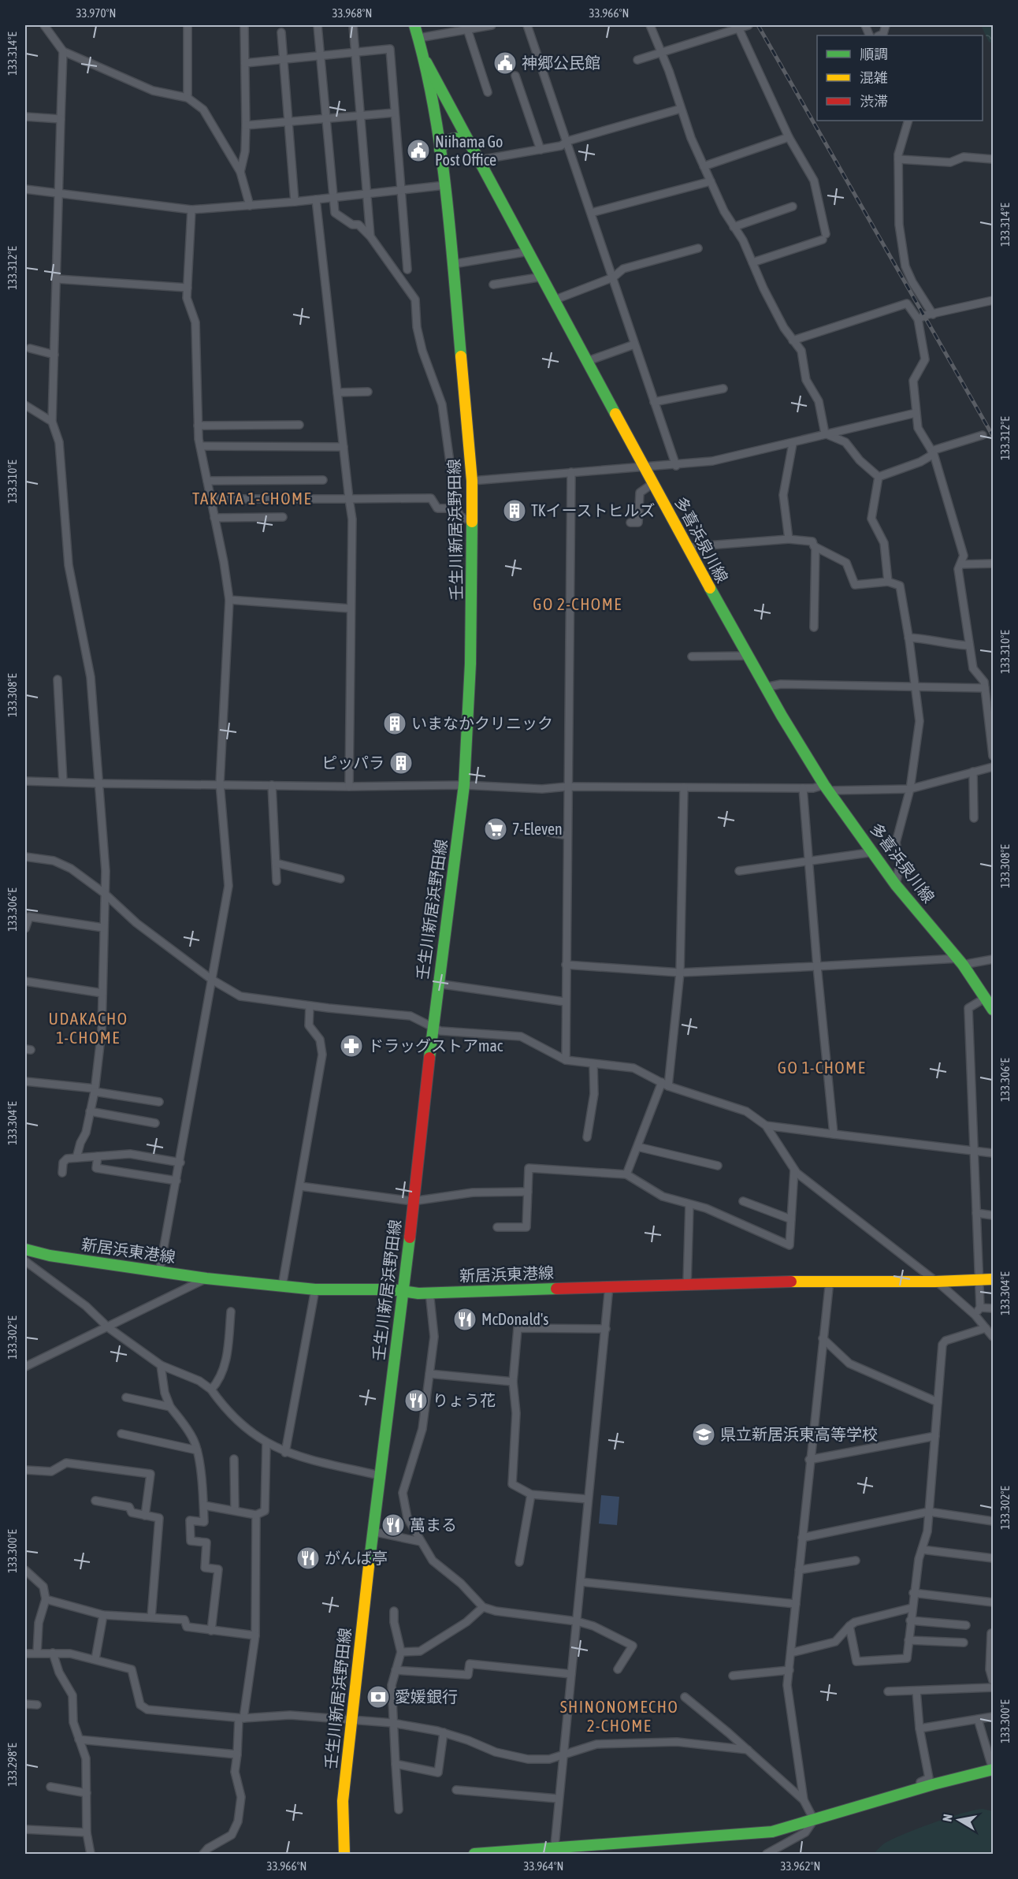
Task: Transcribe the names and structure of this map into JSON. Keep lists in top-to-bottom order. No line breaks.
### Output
{"streets":{"main road":["壬生川新居浜野田線","多喜浜泉川線","新居浜東港線"]},"crossings":[["壬生川新居浜野田線","多喜浜泉川線"],["壬生川新居浜野田線","新居浜東港線"]],"districts":["TAKATA 1-CHOME","GO 2-CHOME","UDAKACHO 1-CHOME","GO 1-CHOME","SHINONOMECHO 2-CHOME"],"places":{"public building":["神郷公民館","Niihama Go Post Office"],"building":["TKイーストヒルズ","いまなかクリニック","ピッパラ"],"supermarket":["7-Eleven"],"pharmacy":["ドラッグストアmac"],"restaurant":["McDonald's","りょう花","萬まる","がんば亭"],"school or university":["県立新居浜東高等学校"],"bank":["愛媛銀行"]},"legend":["順調","混雑","渋滞"],"north":"left","coordinates":["33.970°N","33.968°N","33.966°N","133.314°E","133.312°E","133.310°E","133.308°E","133.306°E","133.304°E","133.302°E","133.300°E","133.298°E","33.964°N","33.962°N"]}
